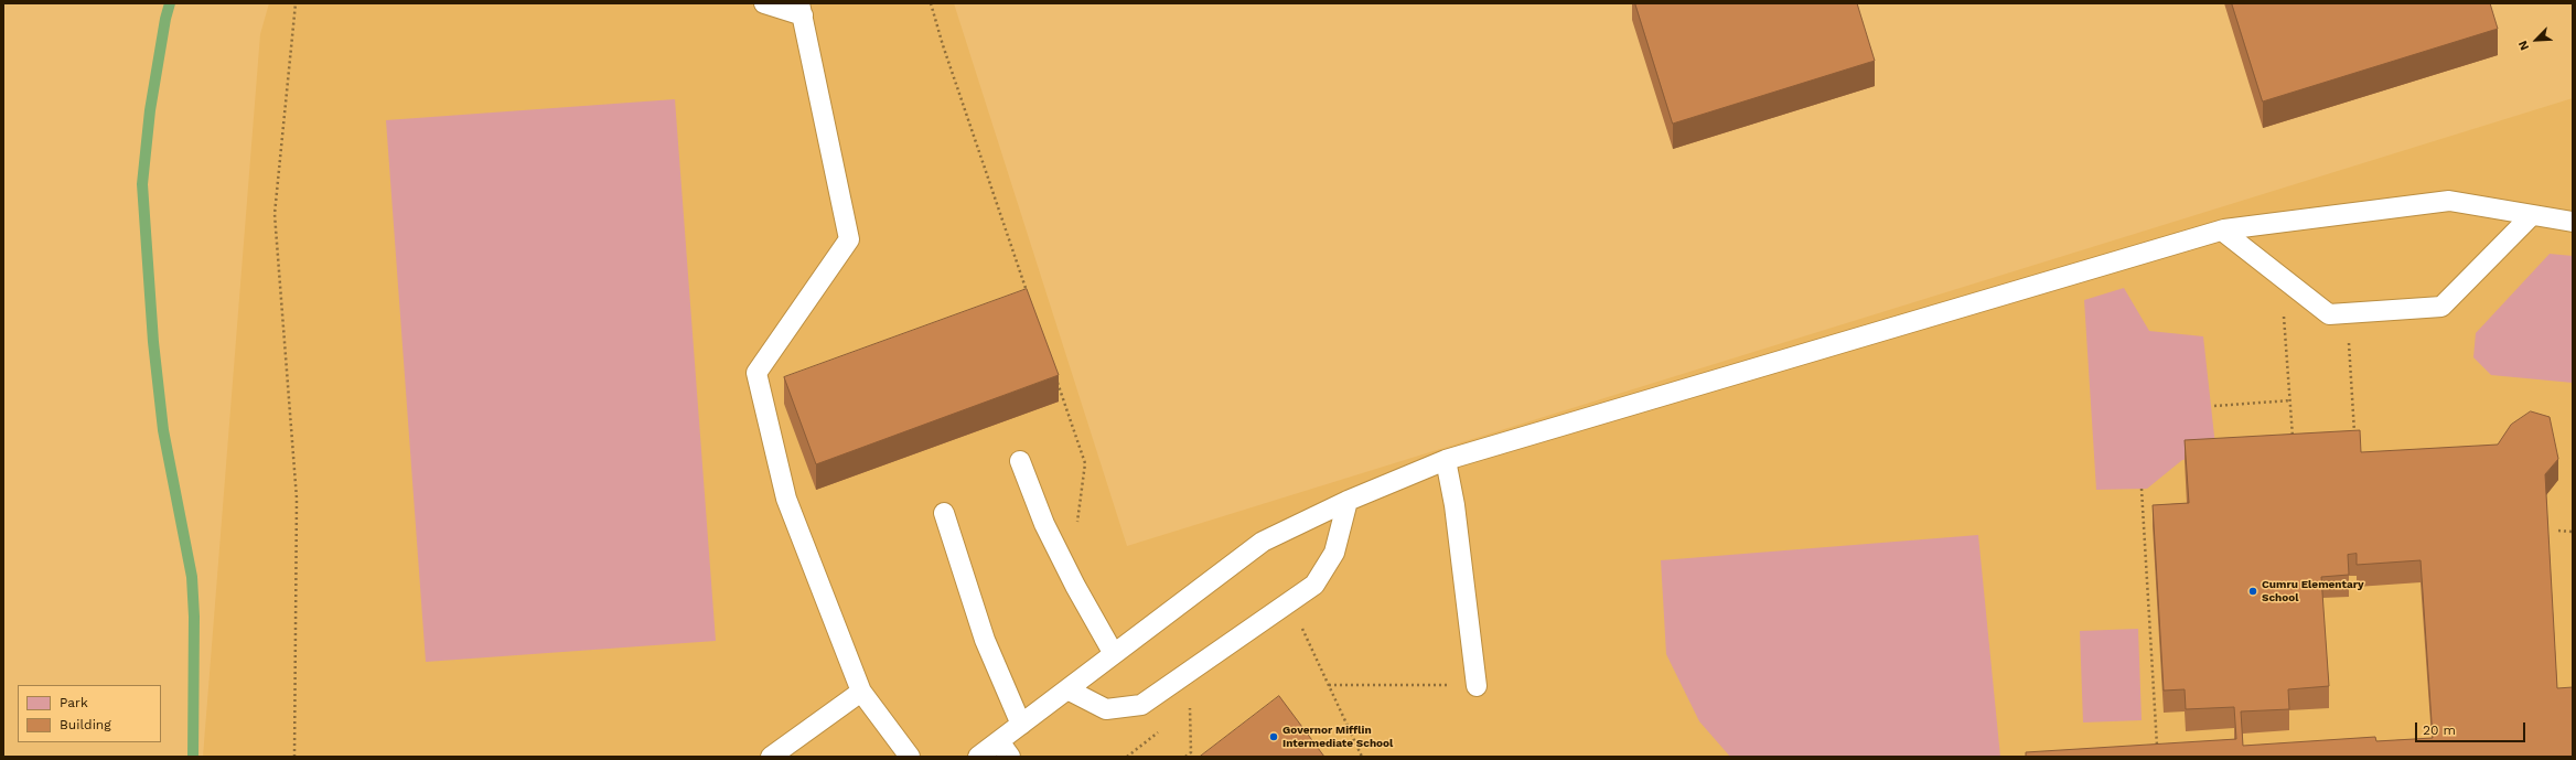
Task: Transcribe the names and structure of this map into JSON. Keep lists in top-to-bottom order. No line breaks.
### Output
{"places":["Cumru Elementary School","Governor Mifflin Intermediate School"],"legend":["Park","Building"],"scale_bar":"20 m","north":"bottom left"}
